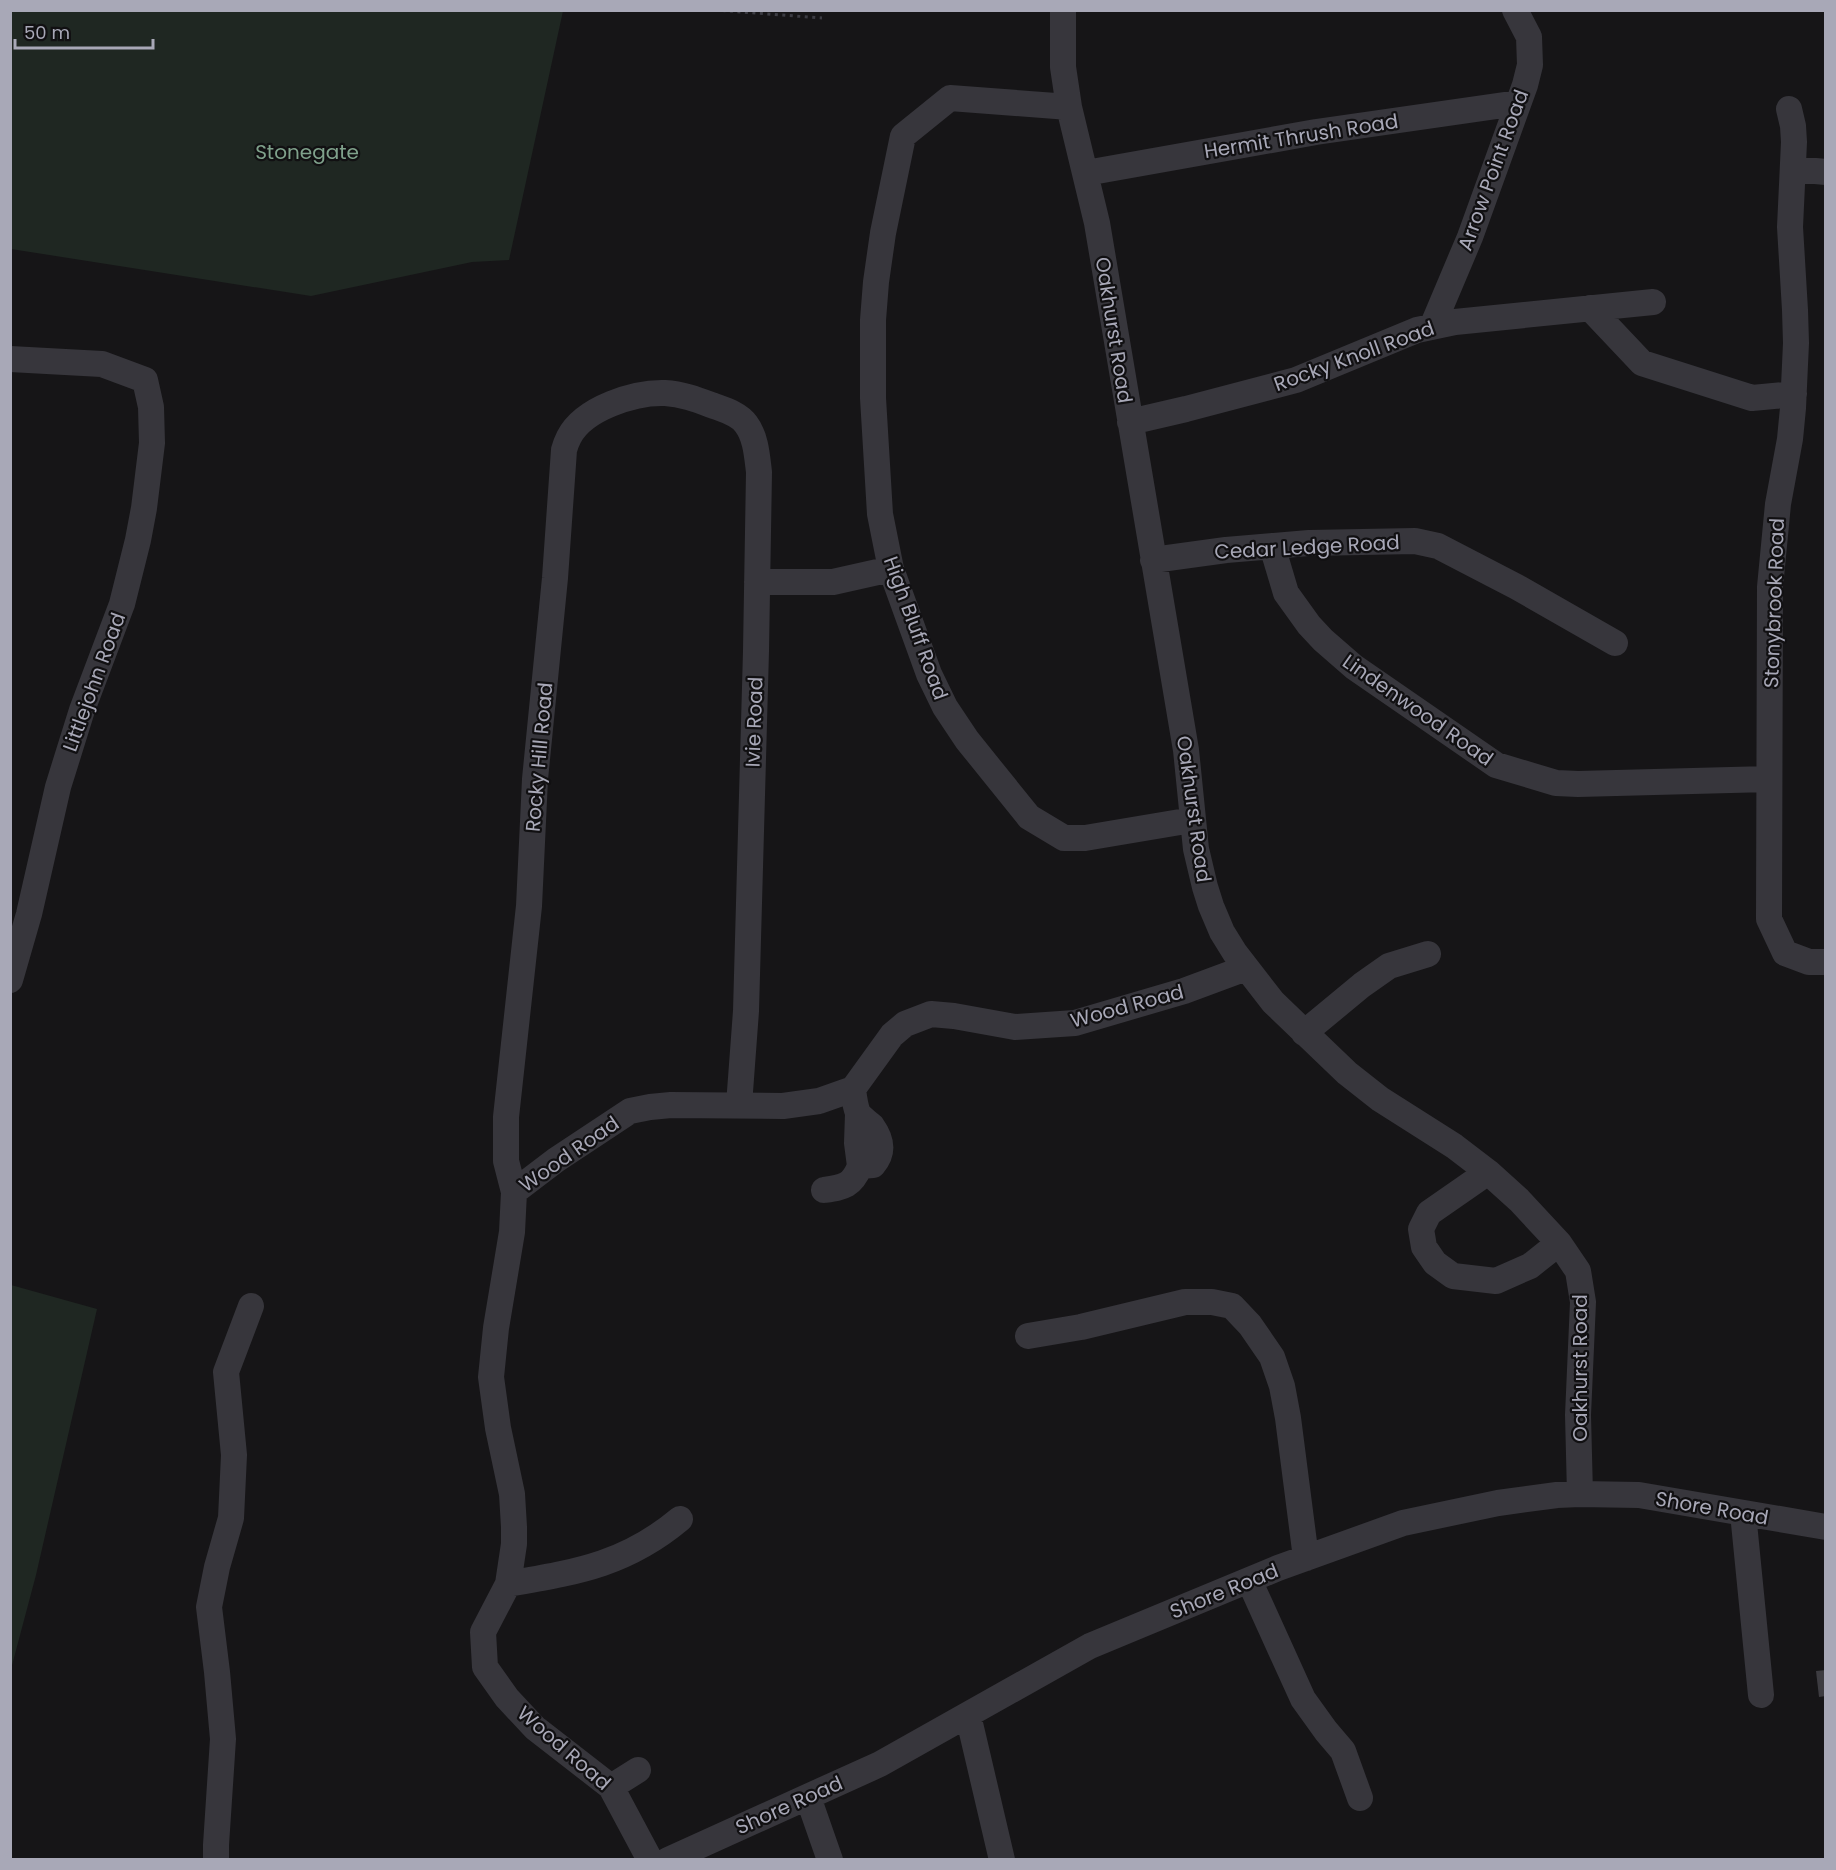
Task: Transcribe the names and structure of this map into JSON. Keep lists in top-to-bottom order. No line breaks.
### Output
{"streets":{"street":["Hermit Thrush Road","Arrow Point Road","Oakhurst Road","Rocky Knoll Road","Cedar Ledge Road","Stonybrook Road","High Bluff Road","Littlejohn Road","Lindenwood Road","Ivie Road","Rocky Hill Road","Wood Road","Shore Road"]},"crossings":[["Hermit Thrush Road","Arrow Point Road"],["Hermit Thrush Road","Oakhurst Road"],["Arrow Point Road","Rocky Knoll Road"],["Oakhurst Road","Rocky Knoll Road"],["Oakhurst Road","Cedar Ledge Road"],["Oakhurst Road","High Bluff Road"],["Oakhurst Road","Wood Road"],["Oakhurst Road","Shore Road"],["Cedar Ledge Road","Lindenwood Road"],["Stonybrook Road","Lindenwood Road"],["Ivie Road","Rocky Hill Road"],["Ivie Road","Wood Road"],["Rocky Hill Road","Wood Road"]],"parks":["Stonegate"],"scale_bar":"50 m"}
